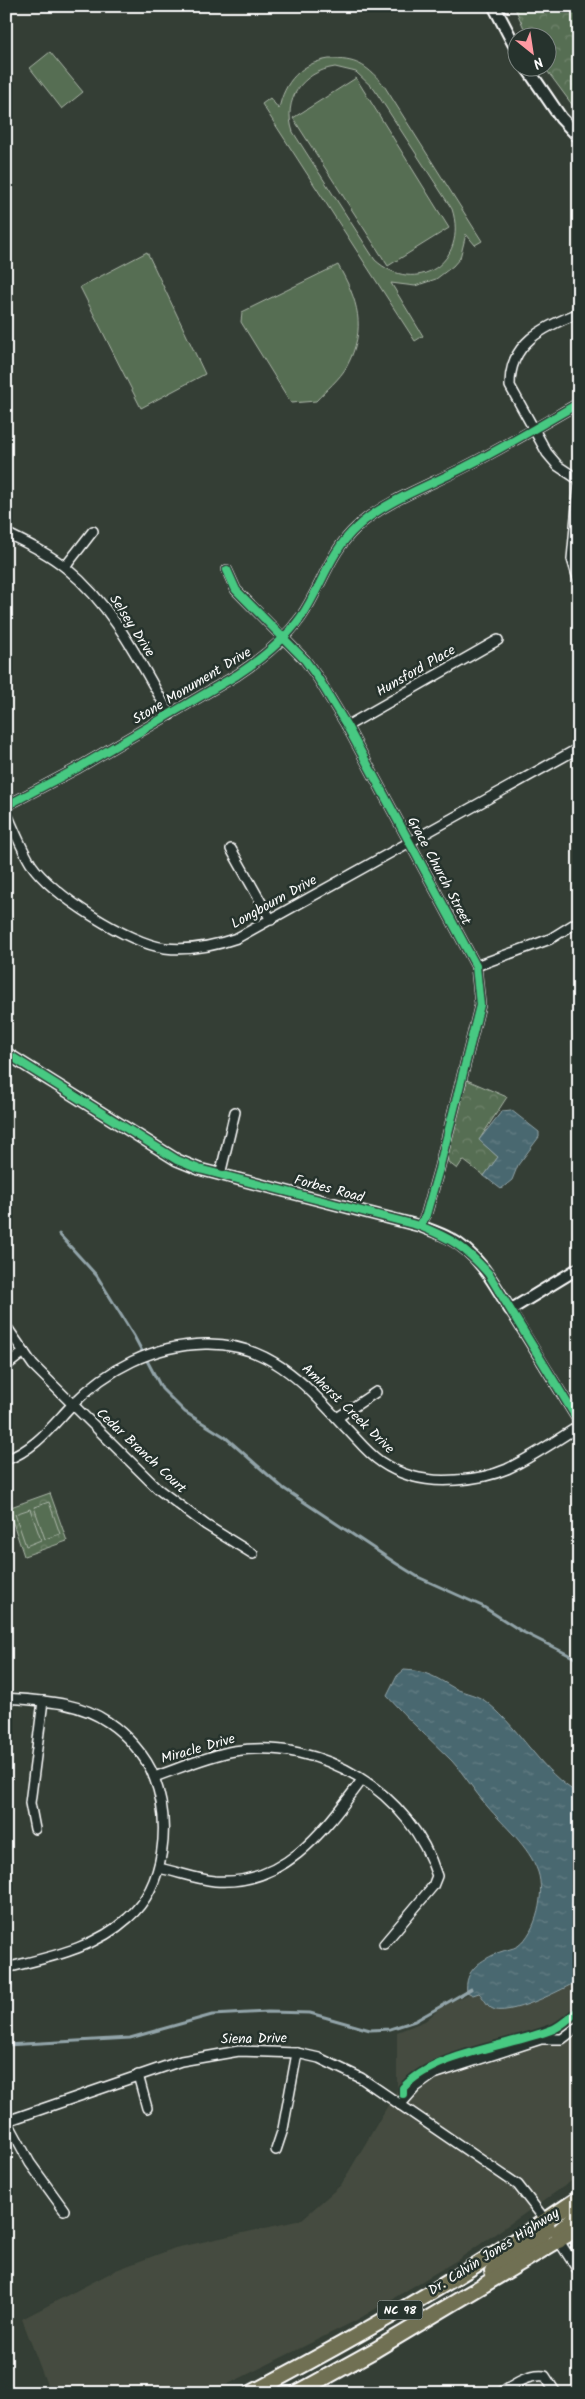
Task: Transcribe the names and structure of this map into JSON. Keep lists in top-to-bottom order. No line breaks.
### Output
{"streets":{"highway":["Dr. Calvin Jones Highway","NC 98"],"street":["Selsey Drive","Hunsford Place","Stone Monument Drive","Grace Church Street","Longbourn Drive","Forbes Road","Amherst Creek Drive","Cedar Branch Court","Miracle Drive","Siena Drive"]},"crossings":[["Selsey Drive","Stone Monument Drive"],["Hunsford Place","Grace Church Street"],["Stone Monument Drive","Grace Church Street"],["Grace Church Street","Longbourn Drive"],["Grace Church Street","Forbes Road"],["Amherst Creek Drive","Cedar Branch Court"],["Siena Drive","Dr. Calvin Jones Highway"]],"north":"bottom right"}
